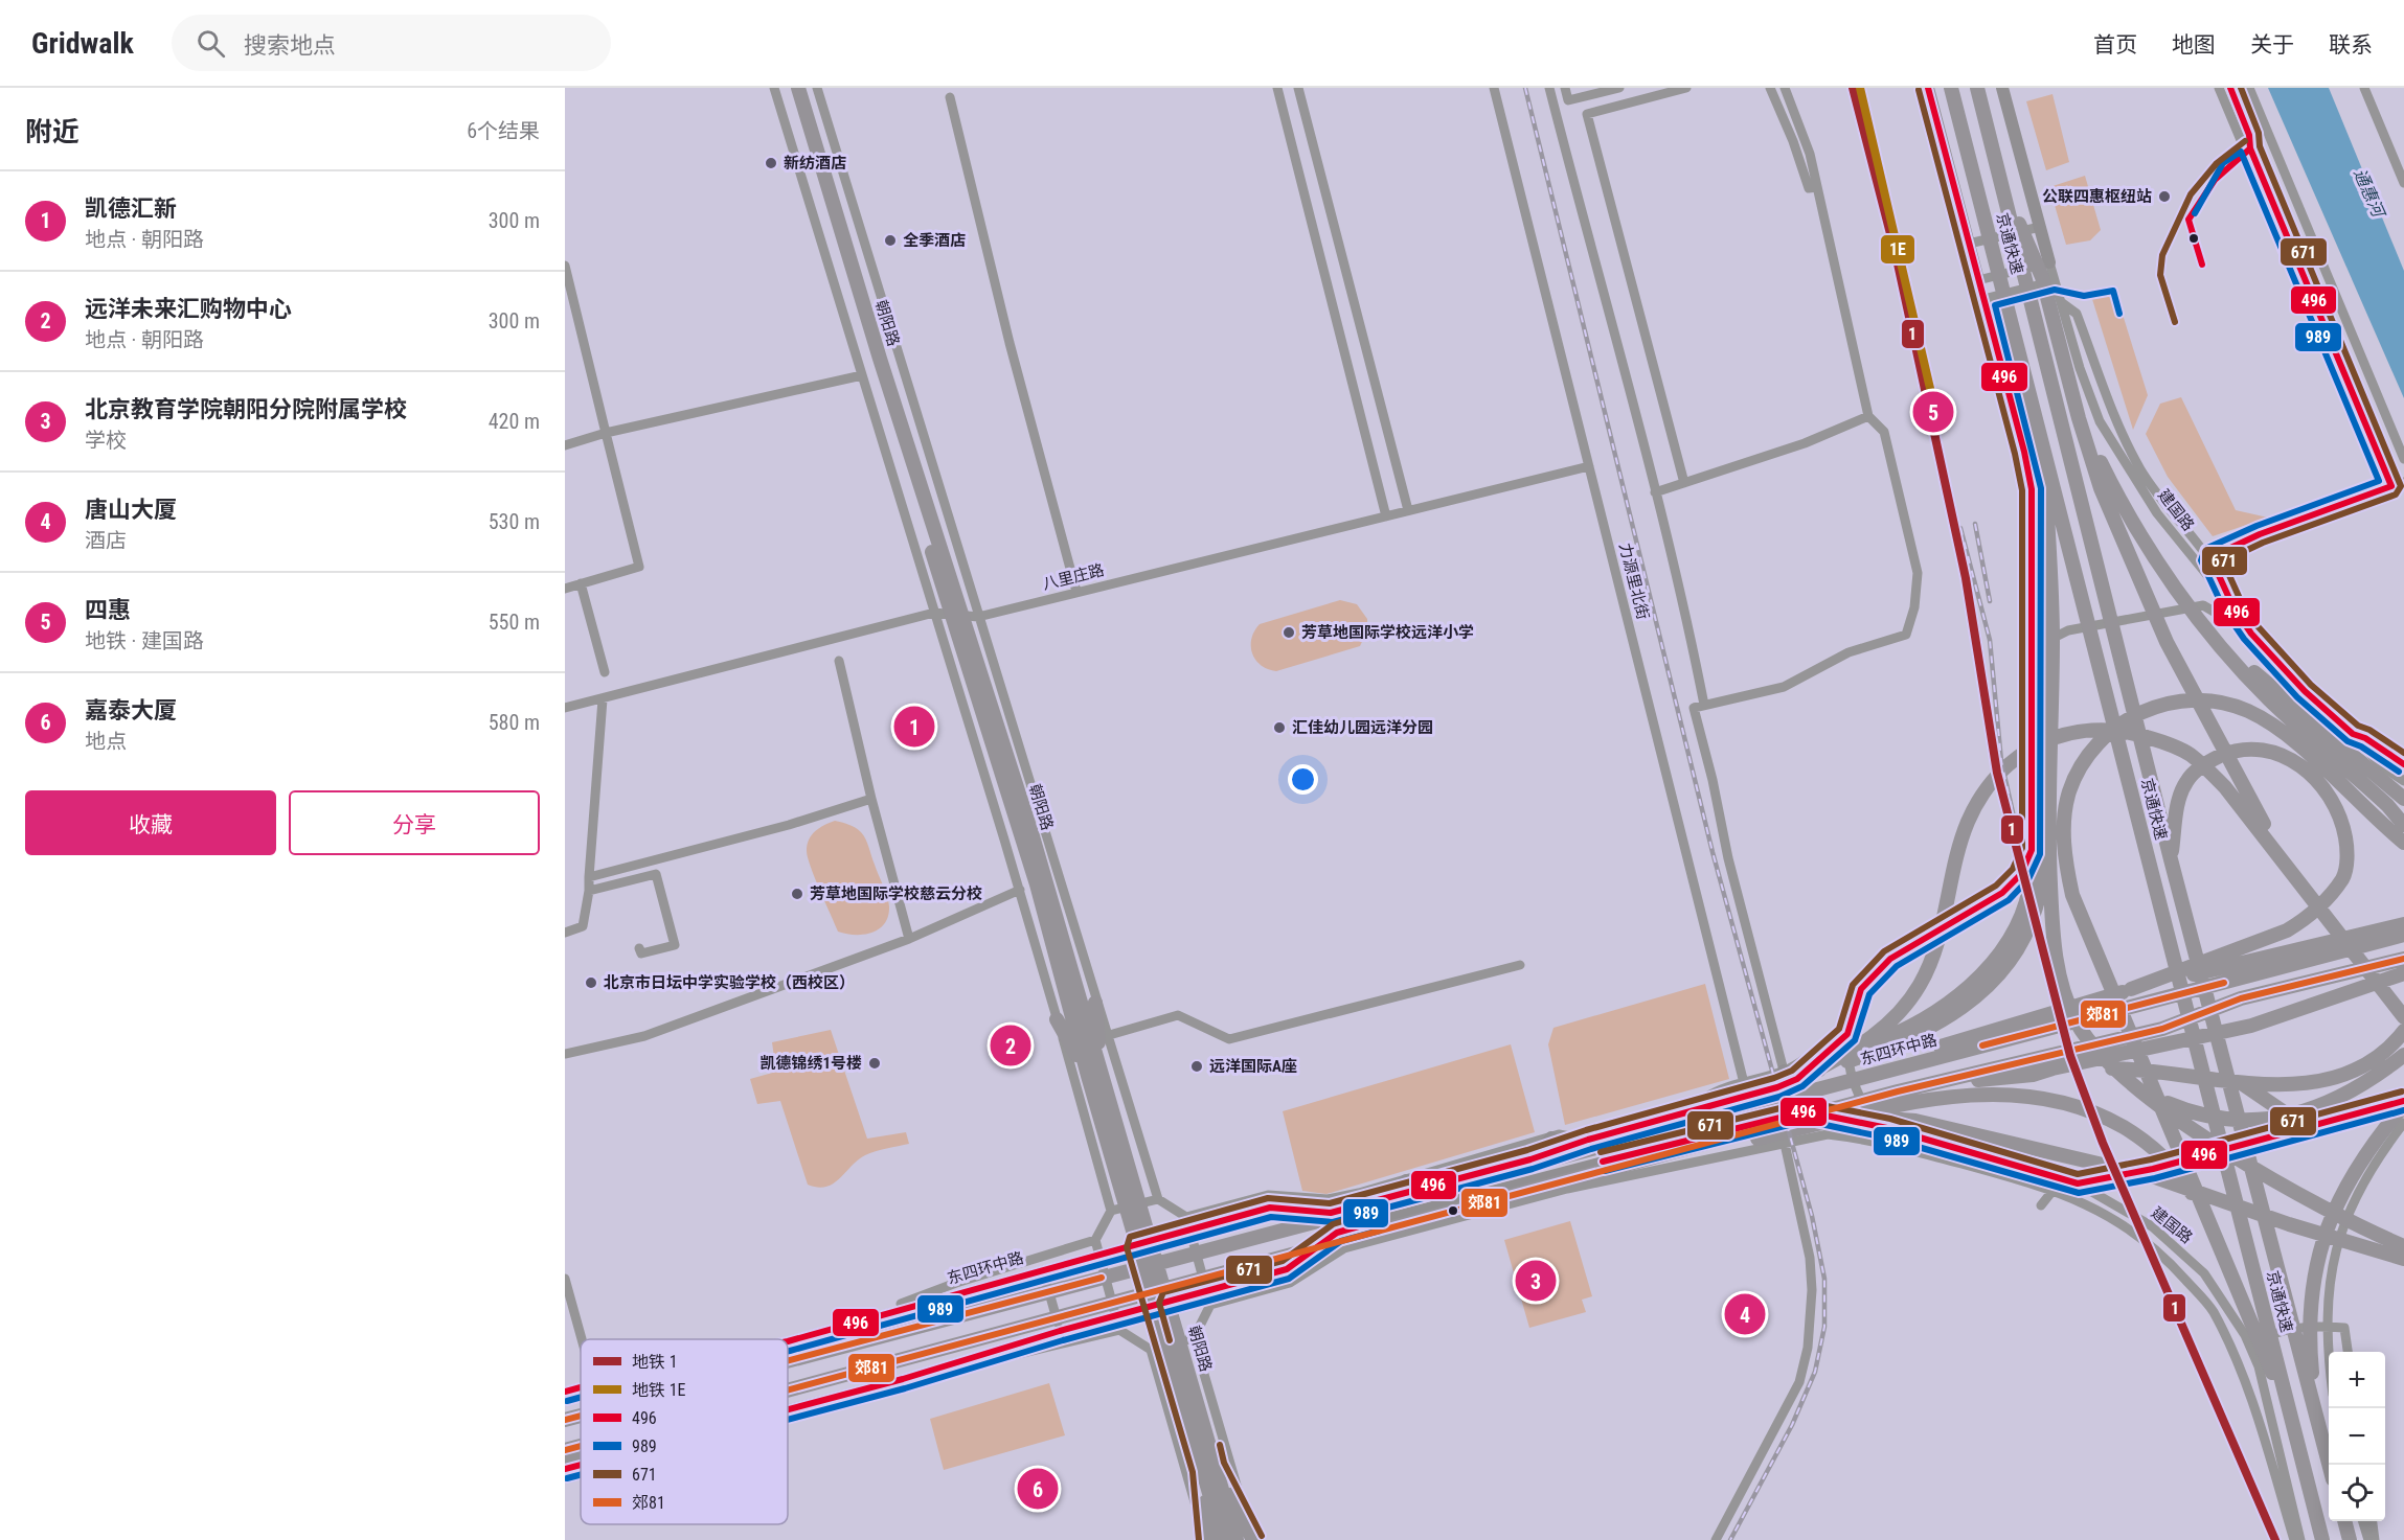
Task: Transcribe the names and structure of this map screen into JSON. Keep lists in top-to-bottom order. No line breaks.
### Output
{"streets":{"highway":["京通快速","朝阳路","东四环中路"],"street":["建国路","八里庄路","力源里北街"]},"crossings":[["朝阳路","八里庄路"],["朝阳路","东四环中路"],["建国路","东四环中路"],["八里庄路","力源里北街"],["力源里北街","东四环中路"]],"water":["通惠河"],"places":["新纺酒店","公联四惠枢纽站","全季酒店","芳草地国际学校远洋小学","汇佳幼儿园远洋分园","芳草地国际学校慈云分校","北京市日坛中学实验学校（西校区）","凯德锦绣1号楼","远洋国际A座"],"lines":["metro line 1","metro line 1E","transit line 496","transit line 671","transit line 989","transit line 郊81"],"legend":["地铁 1","地铁 1E","496","989","671","郊81"],"page":{"header":"Gridwalk","search":"搜索地点","nav":["首页","地图","关于","联系"],"heading":["附近","6个结果"],"list":[{"mark":"1","name":"凯德汇新","note":"地点 · 朝阳路","value":"300 m"},{"mark":"2","name":"远洋未来汇购物中心","note":"地点 · 朝阳路","value":"300 m"},{"mark":"3","name":"北京教育学院朝阳分院附属学校","note":"学校","value":"420 m"},{"mark":"4","name":"唐山大厦","note":"酒店","value":"530 m"},{"mark":"5","name":"四惠","note":"地铁 · 建国路","value":"550 m"},{"mark":"6","name":"嘉泰大厦","note":"地点","value":"580 m"}],"pins":["5","1","2","3","4","6"],"buttons":["收藏","分享"],"map_buttons":["+","−"]}}
